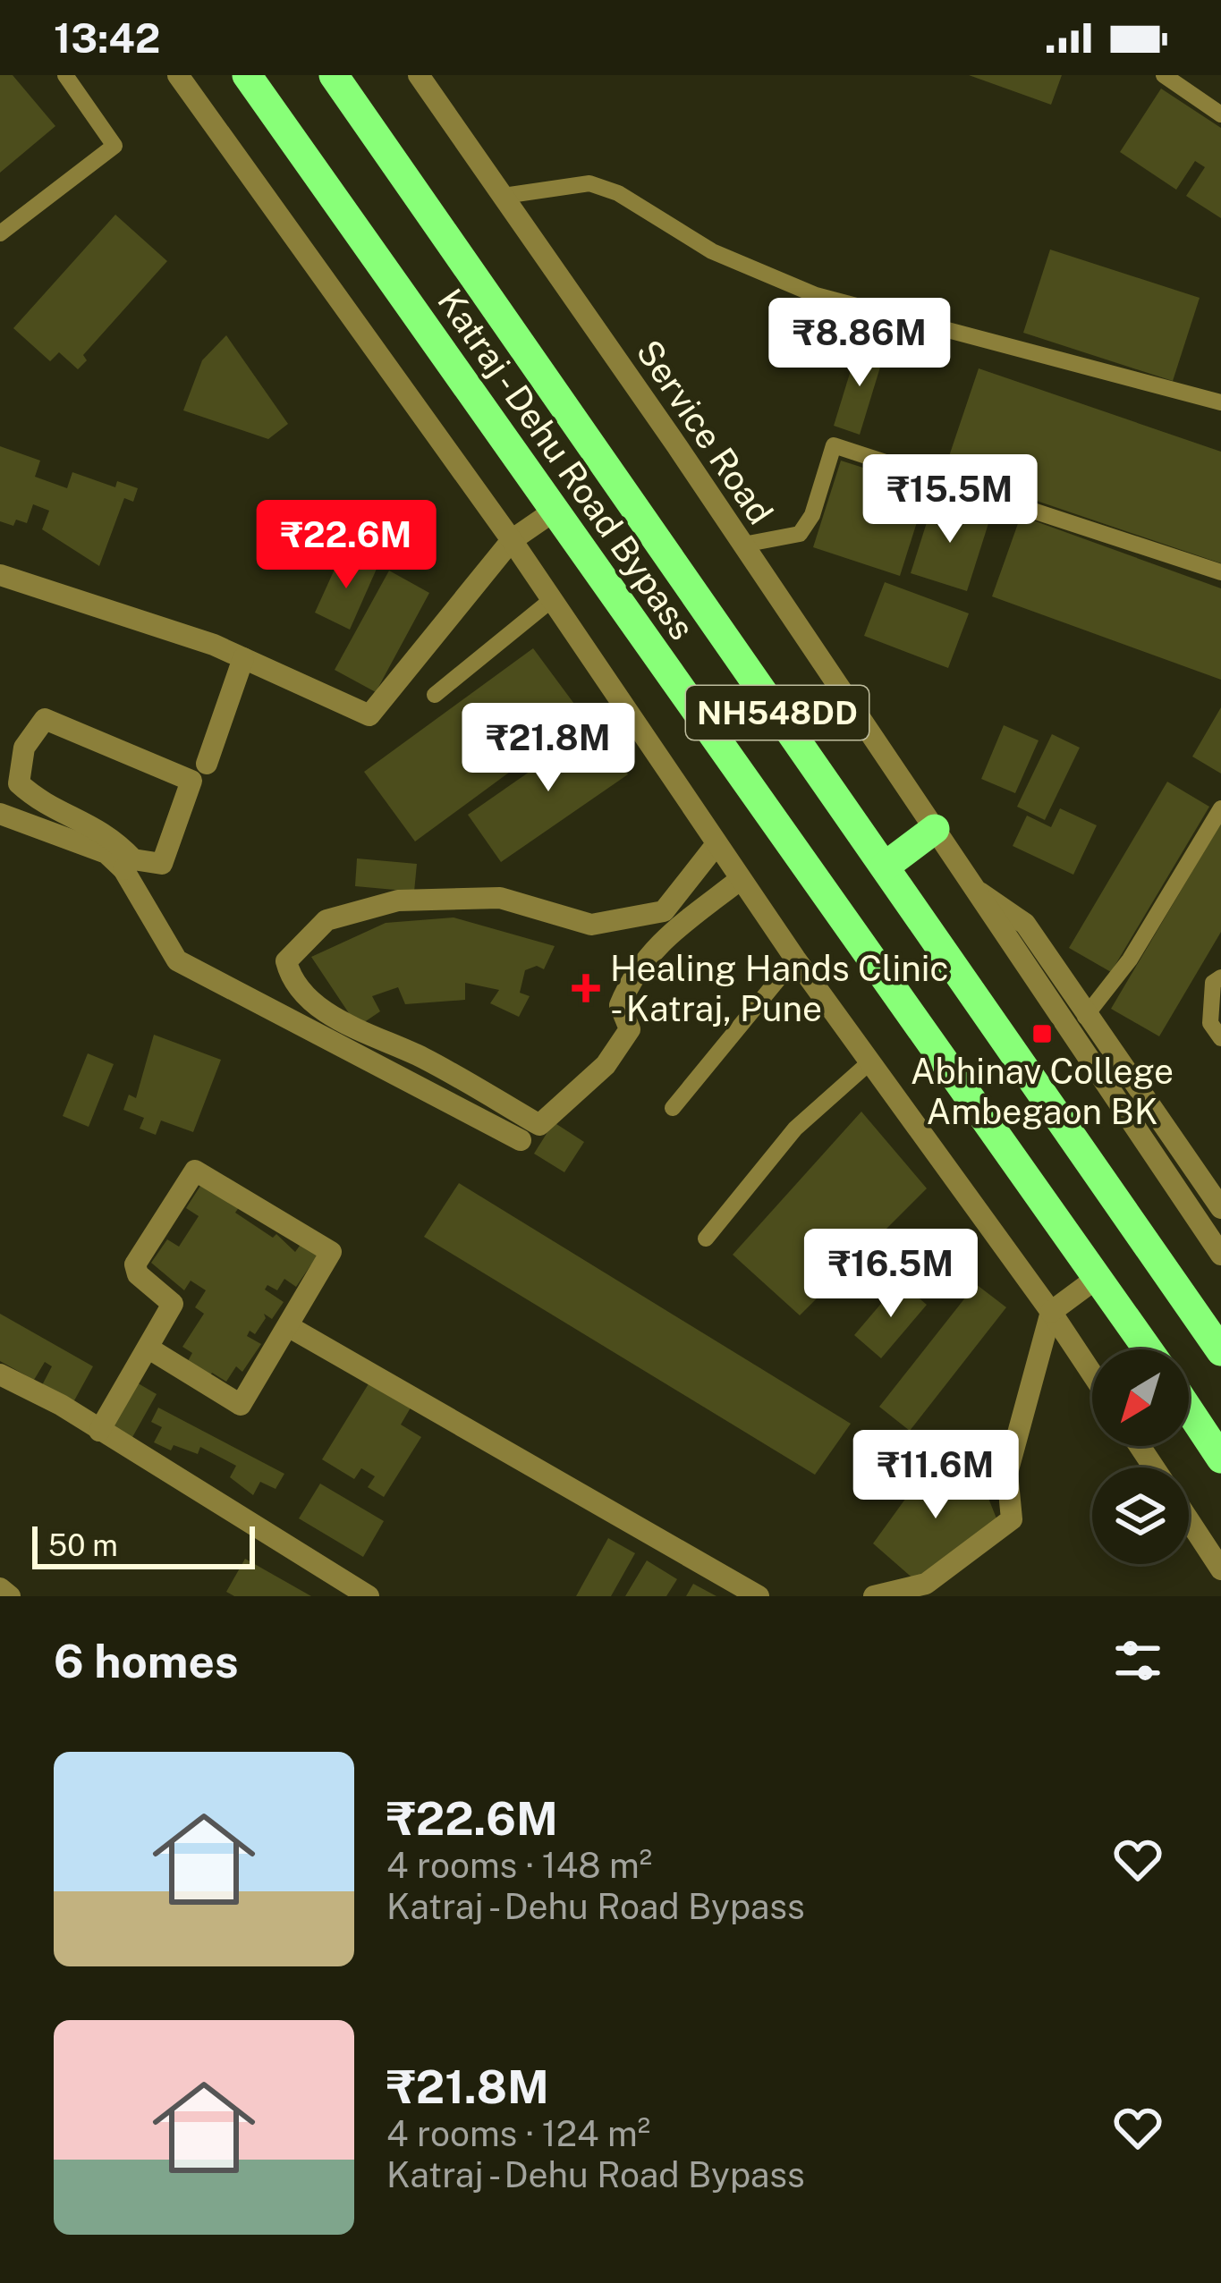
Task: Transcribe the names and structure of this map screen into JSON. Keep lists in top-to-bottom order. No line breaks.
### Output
{"streets":{"highway":["Katraj - Dehu Road Bypass","NH548DD"],"street":["Service Road"]},"places":{"health":["Healing Hands Clinic - Katraj, Pune"],"transit":["Abhinav College Ambegaon BK"]},"scale_bar":"50 m","north":"bottom left","page":{"status":"13:42","price":["₹8.86M","₹15.5M","₹22.6M","₹21.8M","₹16.5M","₹11.6M"],"scale":"50 m","heading":"6 homes","list":[{"name":"₹22.6M","note":"4 rooms · 148 m² · Katraj - Dehu Road Bypass"},{"name":"₹21.8M","note":"4 rooms · 124 m² · Katraj - Dehu Road Bypass"}]}}
